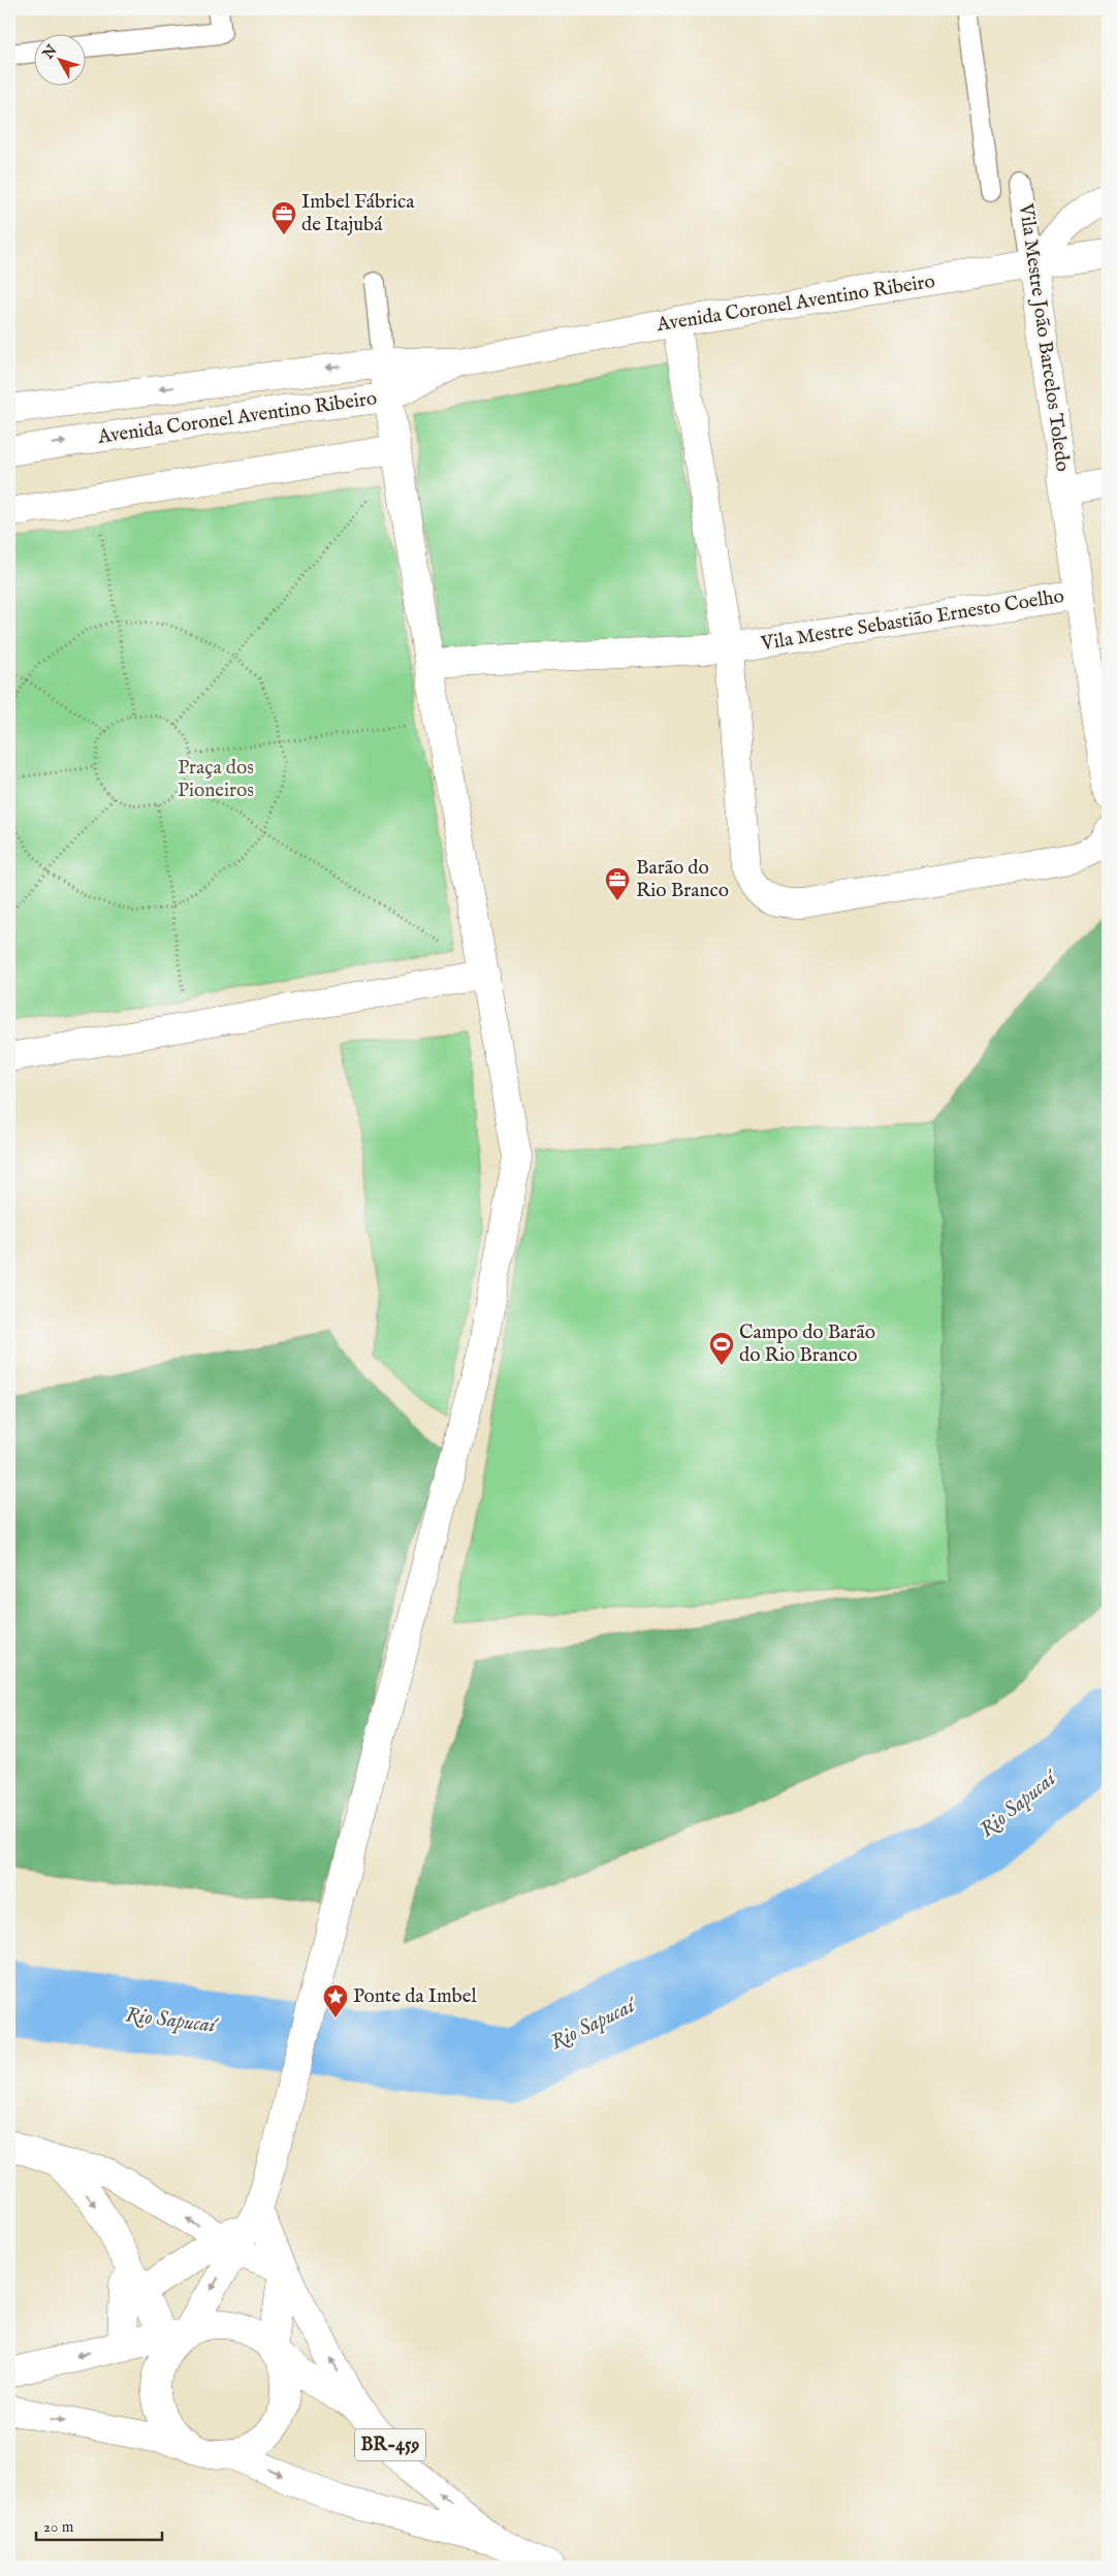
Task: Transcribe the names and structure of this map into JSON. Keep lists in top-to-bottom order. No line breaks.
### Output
{"streets":{"main road":["Avenida Coronel Aventino Ribeiro","Vila Mestre João Barcelos Toledo","Vila Mestre Sebastião Ernesto Coelho","BR-459"]},"crossings":[["Avenida Coronel Aventino Ribeiro","Vila Mestre João Barcelos Toledo"],["Vila Mestre João Barcelos Toledo","Vila Mestre Sebastião Ernesto Coelho"]],"water":["Rio Sapucaí"],"parks":["Praça dos Pioneiros"],"places":{"office":["Imbel Fábrica de Itajubá","Barão do Rio Branco"],"sports":["Campo do Barão do Rio Branco"],"place":["Ponte da Imbel"]},"scale_bar":"20 m","north":"top left"}
